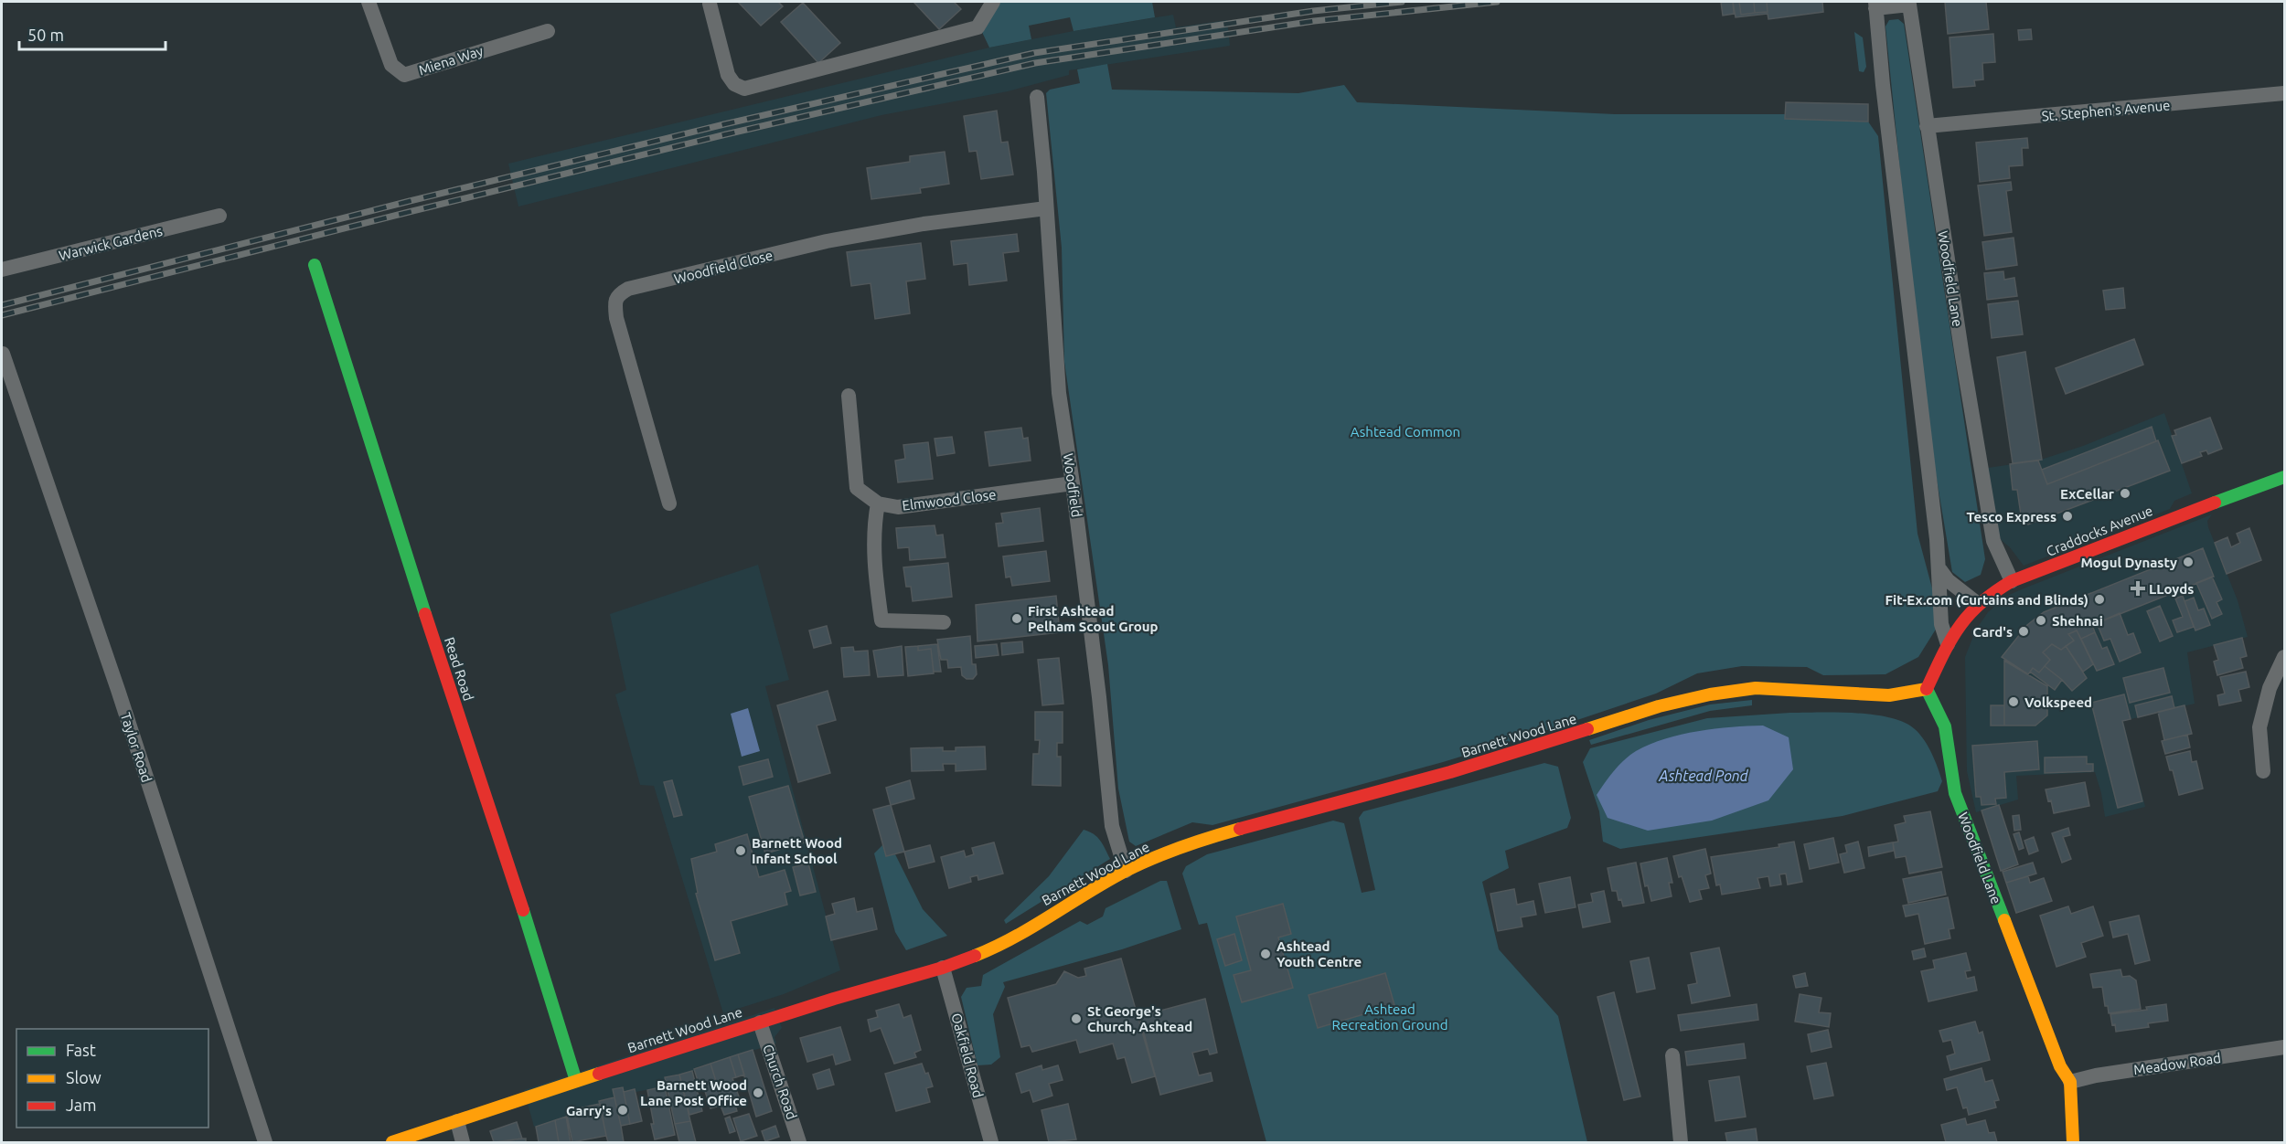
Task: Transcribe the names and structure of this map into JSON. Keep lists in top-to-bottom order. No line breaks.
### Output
{"streets":{"street":["Miena Way","St. Stephen's Avenue","Warwick Gardens","Woodfield Close","Woodfield Lane","Woodfield","Elmwood Close","Craddocks Avenue","Read Road","Barnett Wood Lane","Taylor Road","Oakfield Road","Meadow Road","Church Road"]},"crossings":[["St. Stephen's Avenue","Woodfield Lane"],["Woodfield Close","Woodfield"],["Woodfield Lane","Craddocks Avenue"],["Woodfield Lane","Barnett Wood Lane"],["Woodfield Lane","Meadow Road"],["Woodfield","Elmwood Close"],["Woodfield","Barnett Wood Lane"],["Read Road","Barnett Wood Lane"],["Barnett Wood Lane","Oakfield Road"],["Barnett Wood Lane","Church Road"]],"water":["Ashtead Pond"],"parks":["Ashtead Common","Ashtead Recreation Ground"],"places":{"other":["ExCellar","Tesco Express","Mogul Dynasty","Fit-Ex.com (Curtains and Blinds)","First Ashtead Pelham Scout Group","Shehnai","Card's","Volkspeed","Barnett Wood Infant School","Ashtead Youth Centre","St George's Church, Ashtead","Barnett Wood Lane Post Office","Garry's"],"health":["LLoyds"]},"legend":["Fast","Slow","Jam"],"scale_bar":"50 m"}
